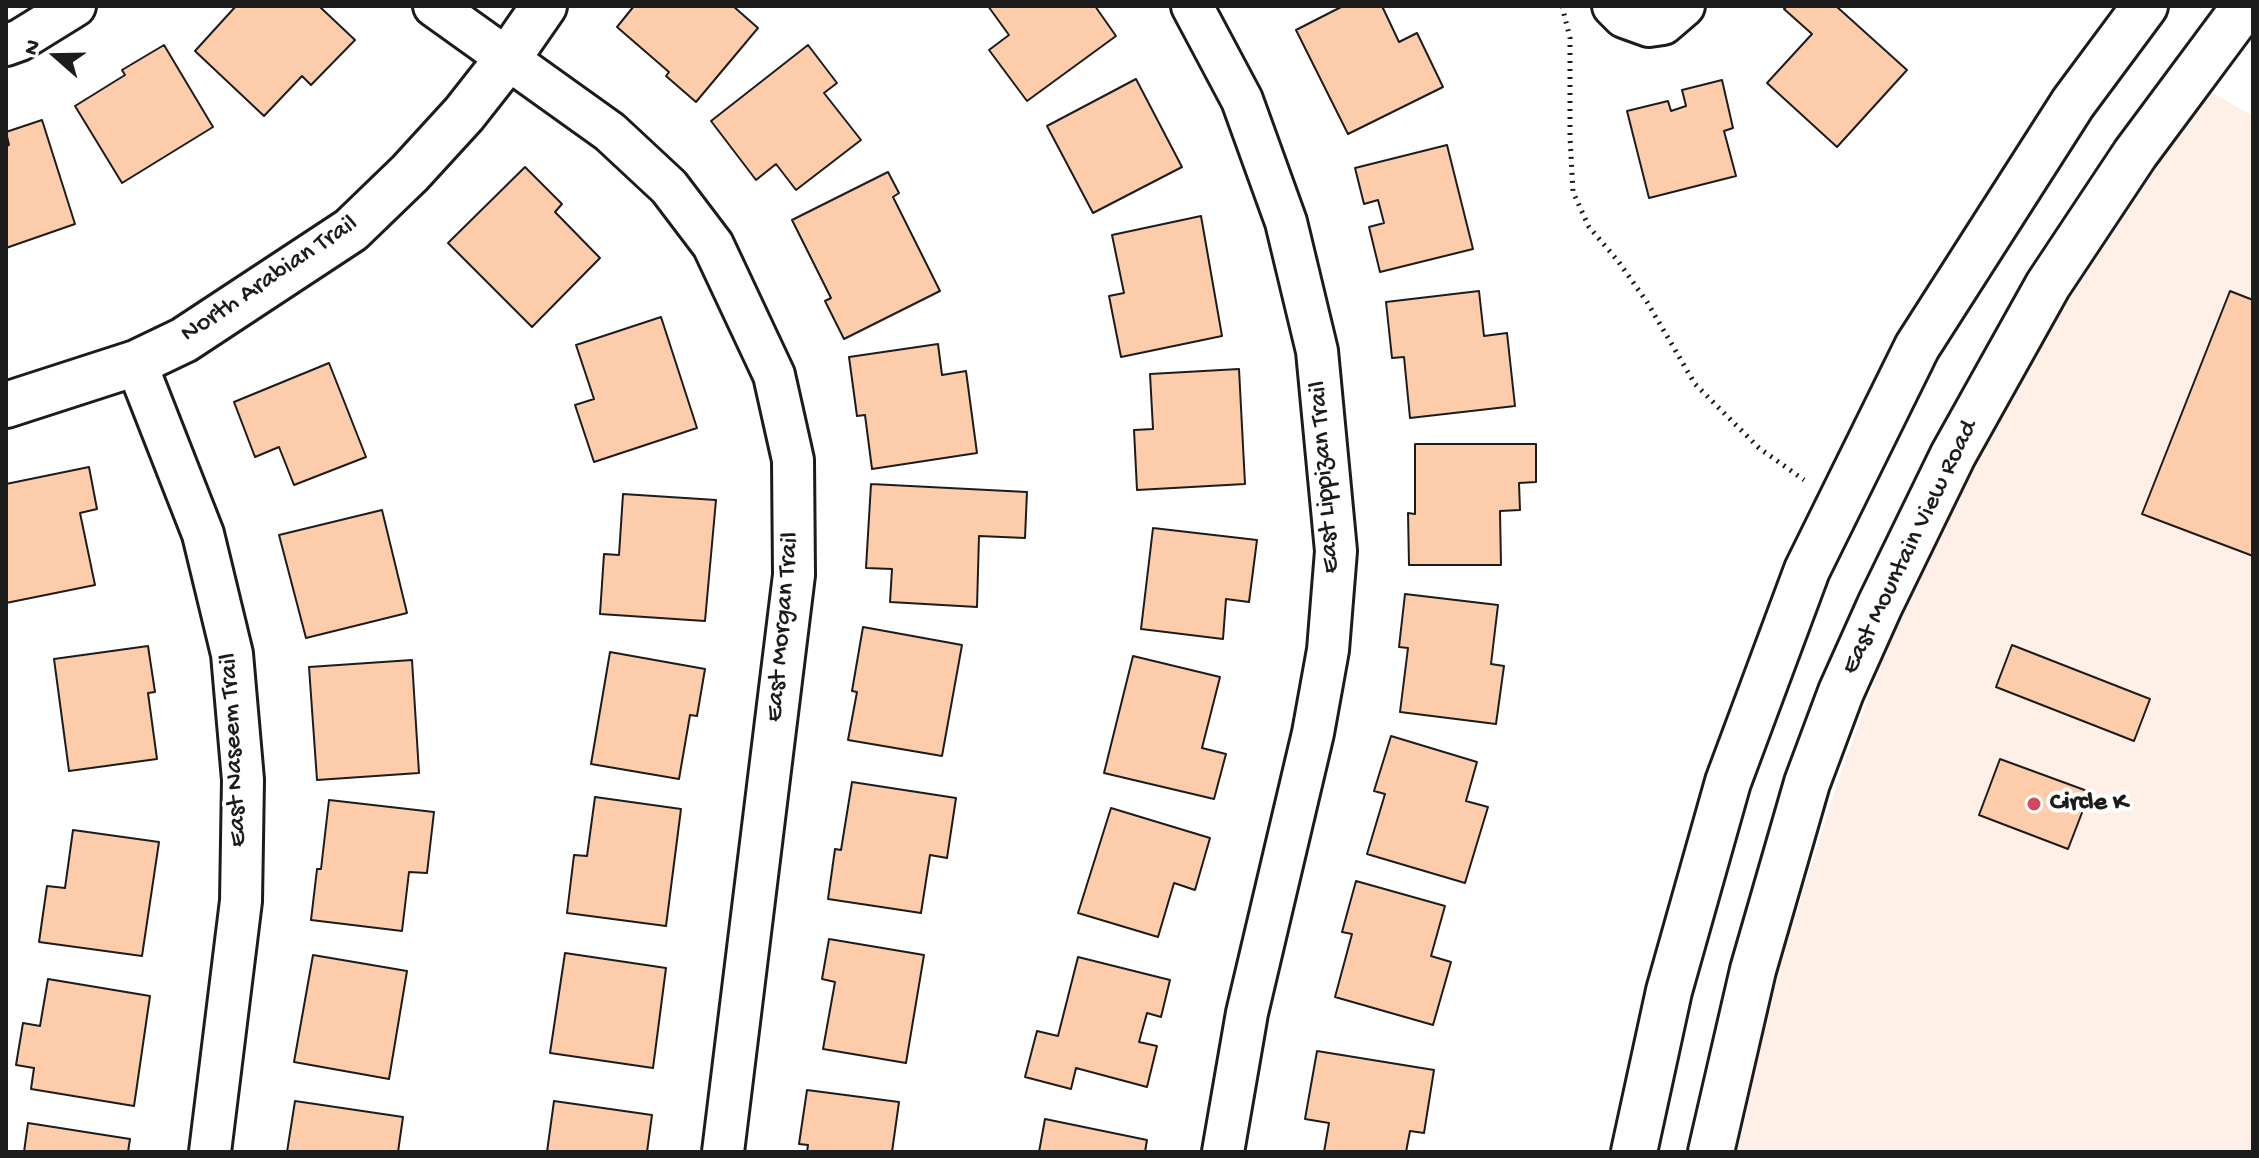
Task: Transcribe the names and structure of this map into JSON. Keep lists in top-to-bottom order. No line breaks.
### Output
{"streets":{"main road":["North Arabian Trail","East Mountain View Road"],"street":["East Lippizan Trail","East Morgan Trail","East Naseem Trail"]},"crossings":[["North Arabian Trail","East Morgan Trail"],["North Arabian Trail","East Naseem Trail"]],"places":["Circle K"],"north":"left"}
